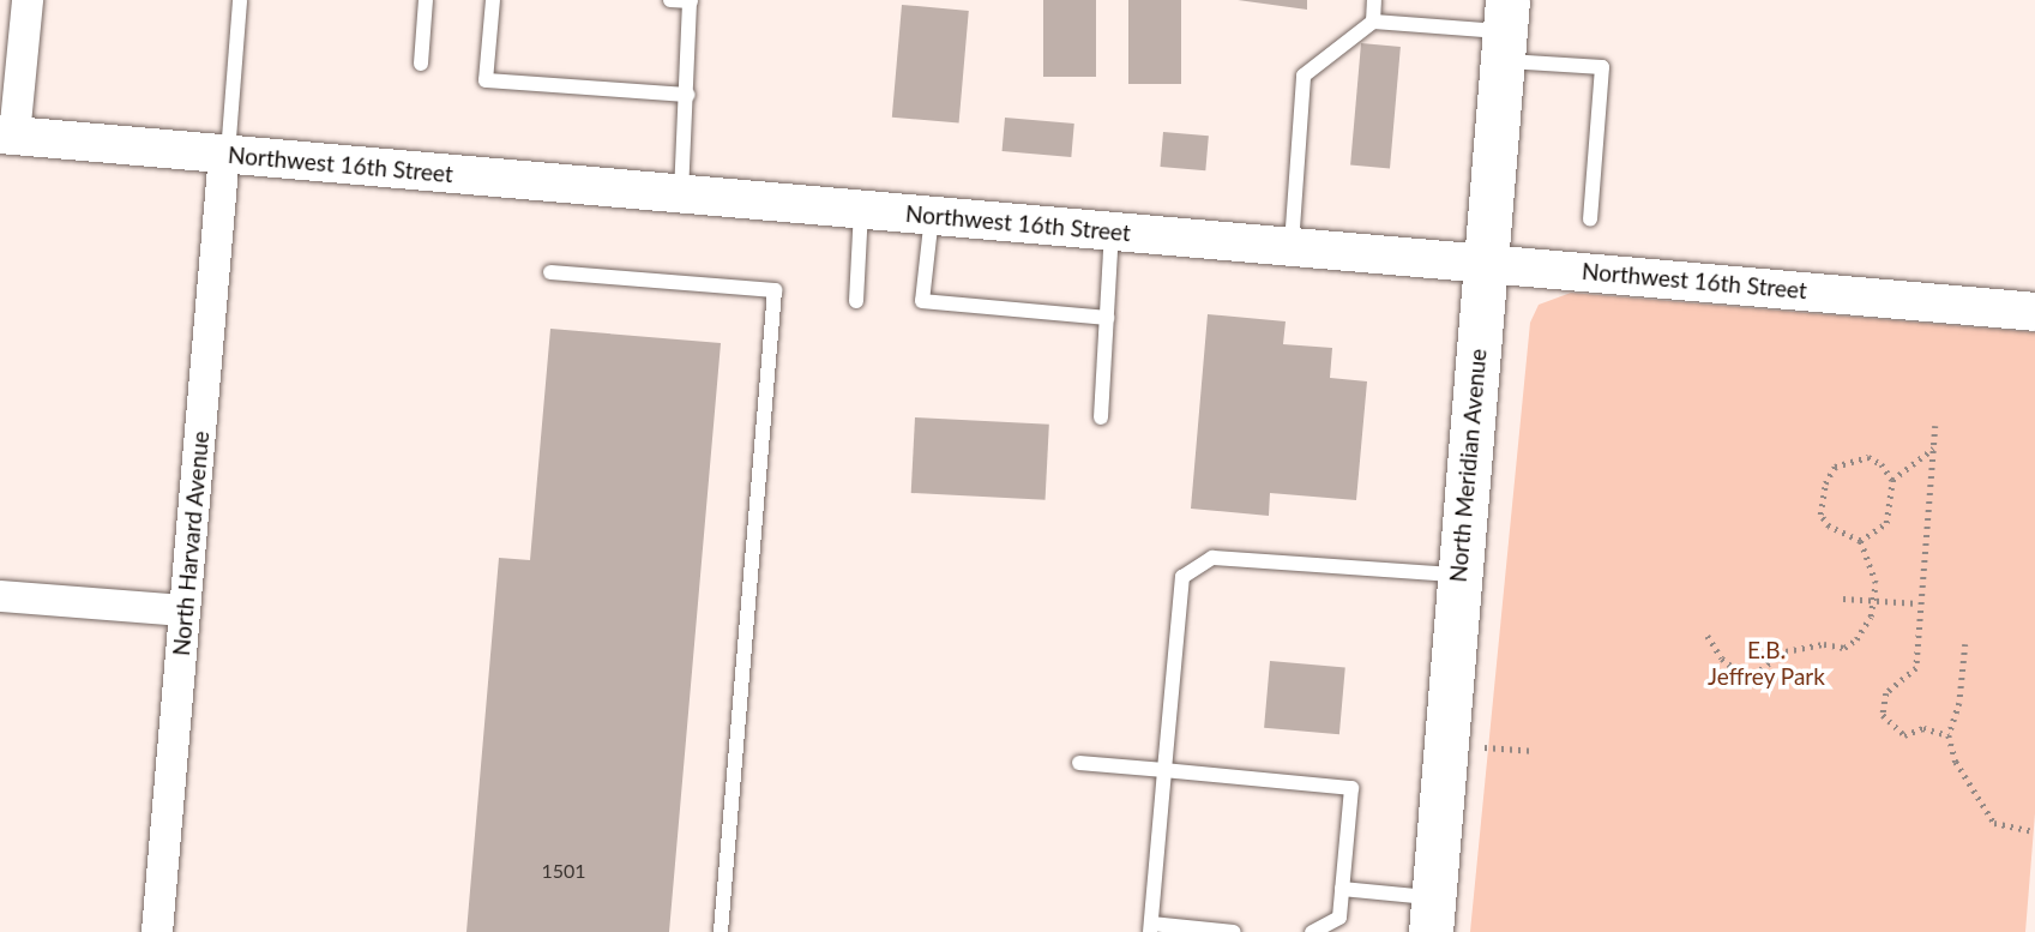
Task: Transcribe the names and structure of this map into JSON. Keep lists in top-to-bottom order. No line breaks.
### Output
{"streets":{"main road":["North Meridian Avenue"],"street":["Northwest 16th Street","North Harvard Avenue"]},"crossings":[["Northwest 16th Street","North Meridian Avenue"],["Northwest 16th Street","North Harvard Avenue"]],"parks":["E.B. Jeffrey Park"],"house_numbers":["1501"]}
